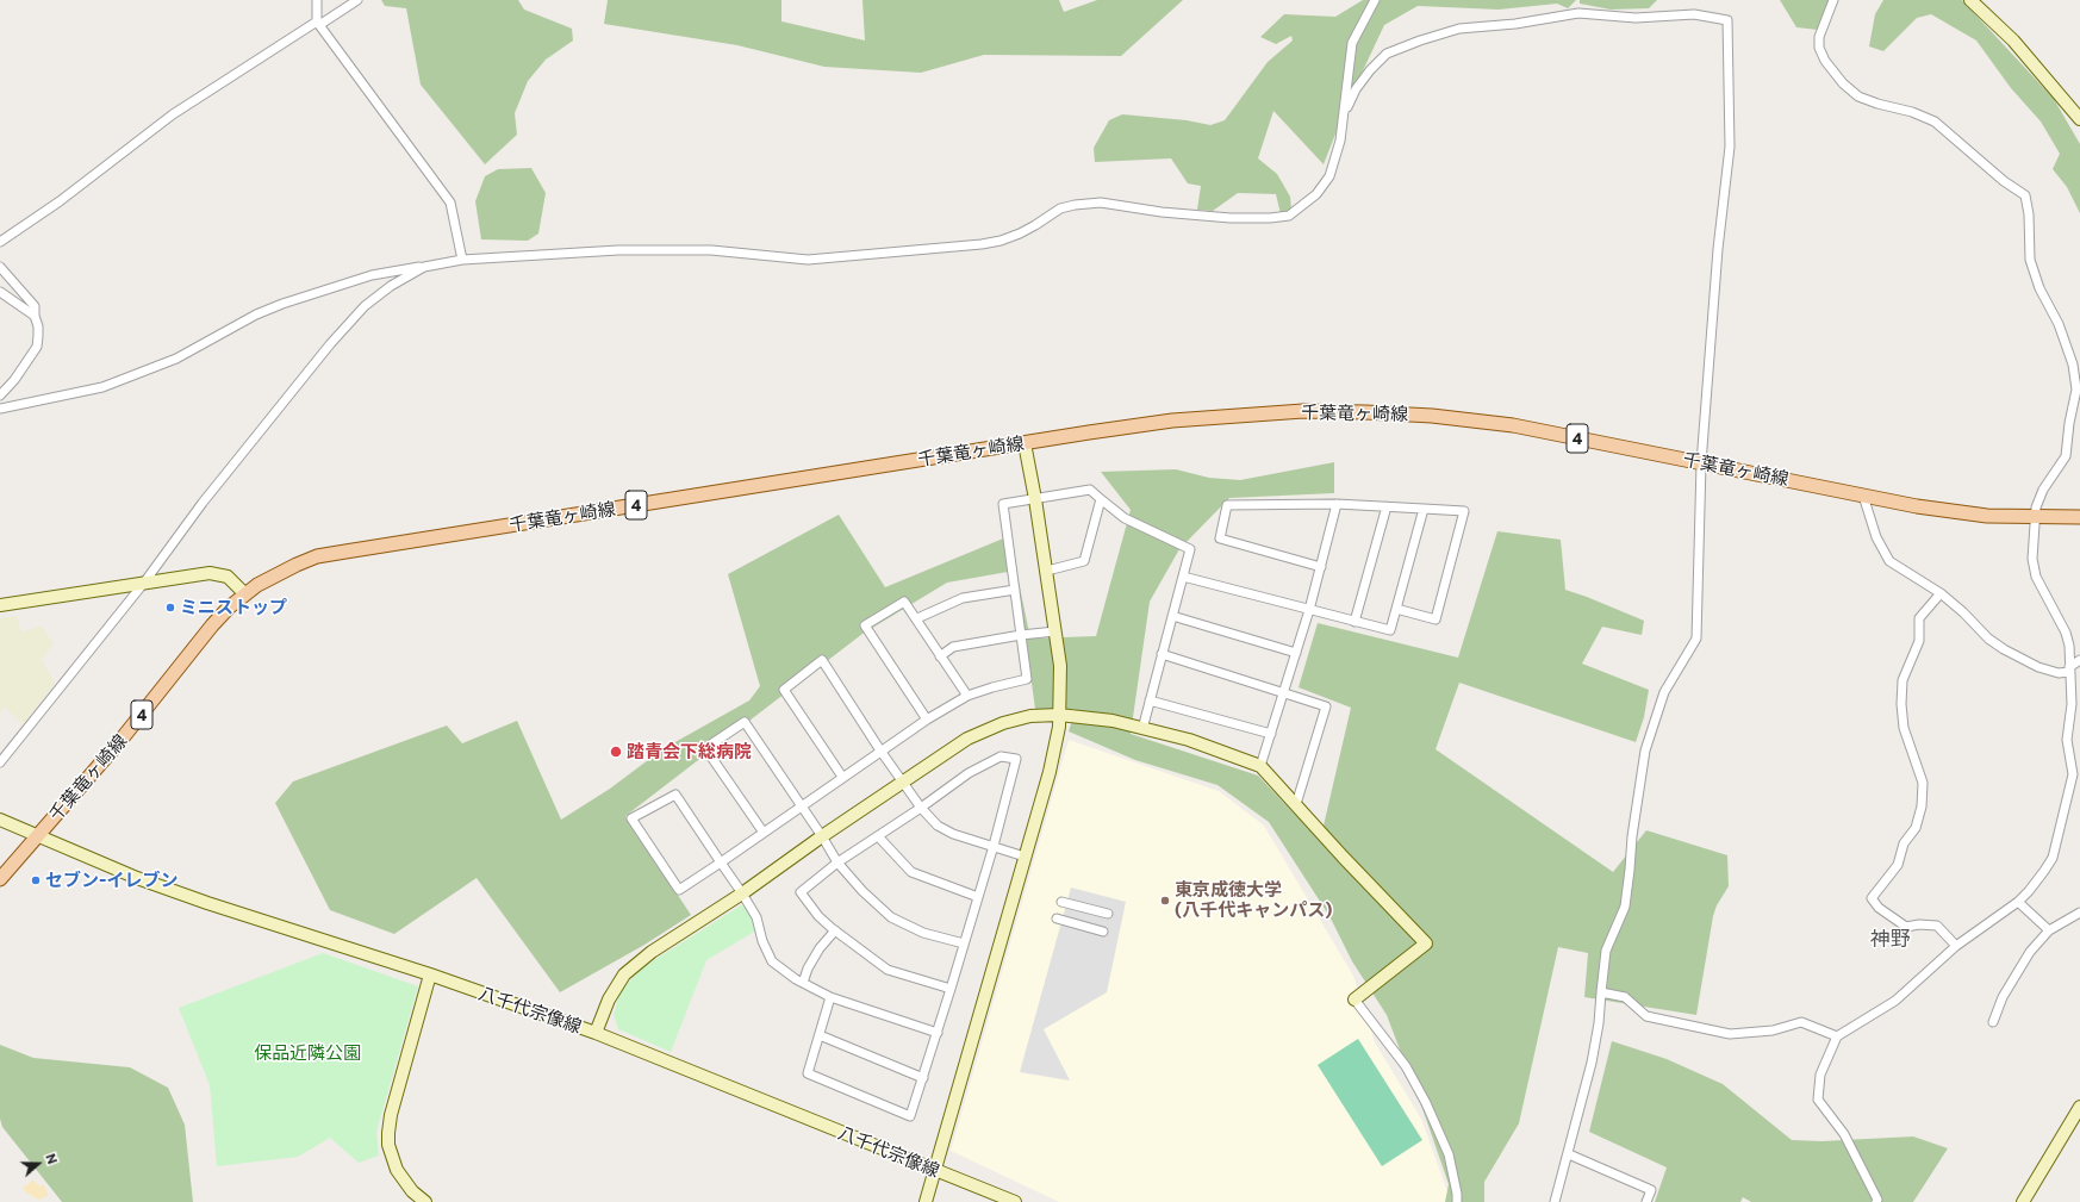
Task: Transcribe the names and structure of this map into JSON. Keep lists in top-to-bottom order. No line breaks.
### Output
{"streets":{"main road":["千葉竜ヶ崎線","4"],"street":["八千代宗像線"]},"crossings":[["千葉竜ヶ崎線","八千代宗像線"]],"districts":["神野"],"parks":["保品近隣公園"],"places":["ミニストップ","踏青会下総病院","セブン-イレブン","東京成徳大学 (八千代キャンパス)"],"north":"right"}
